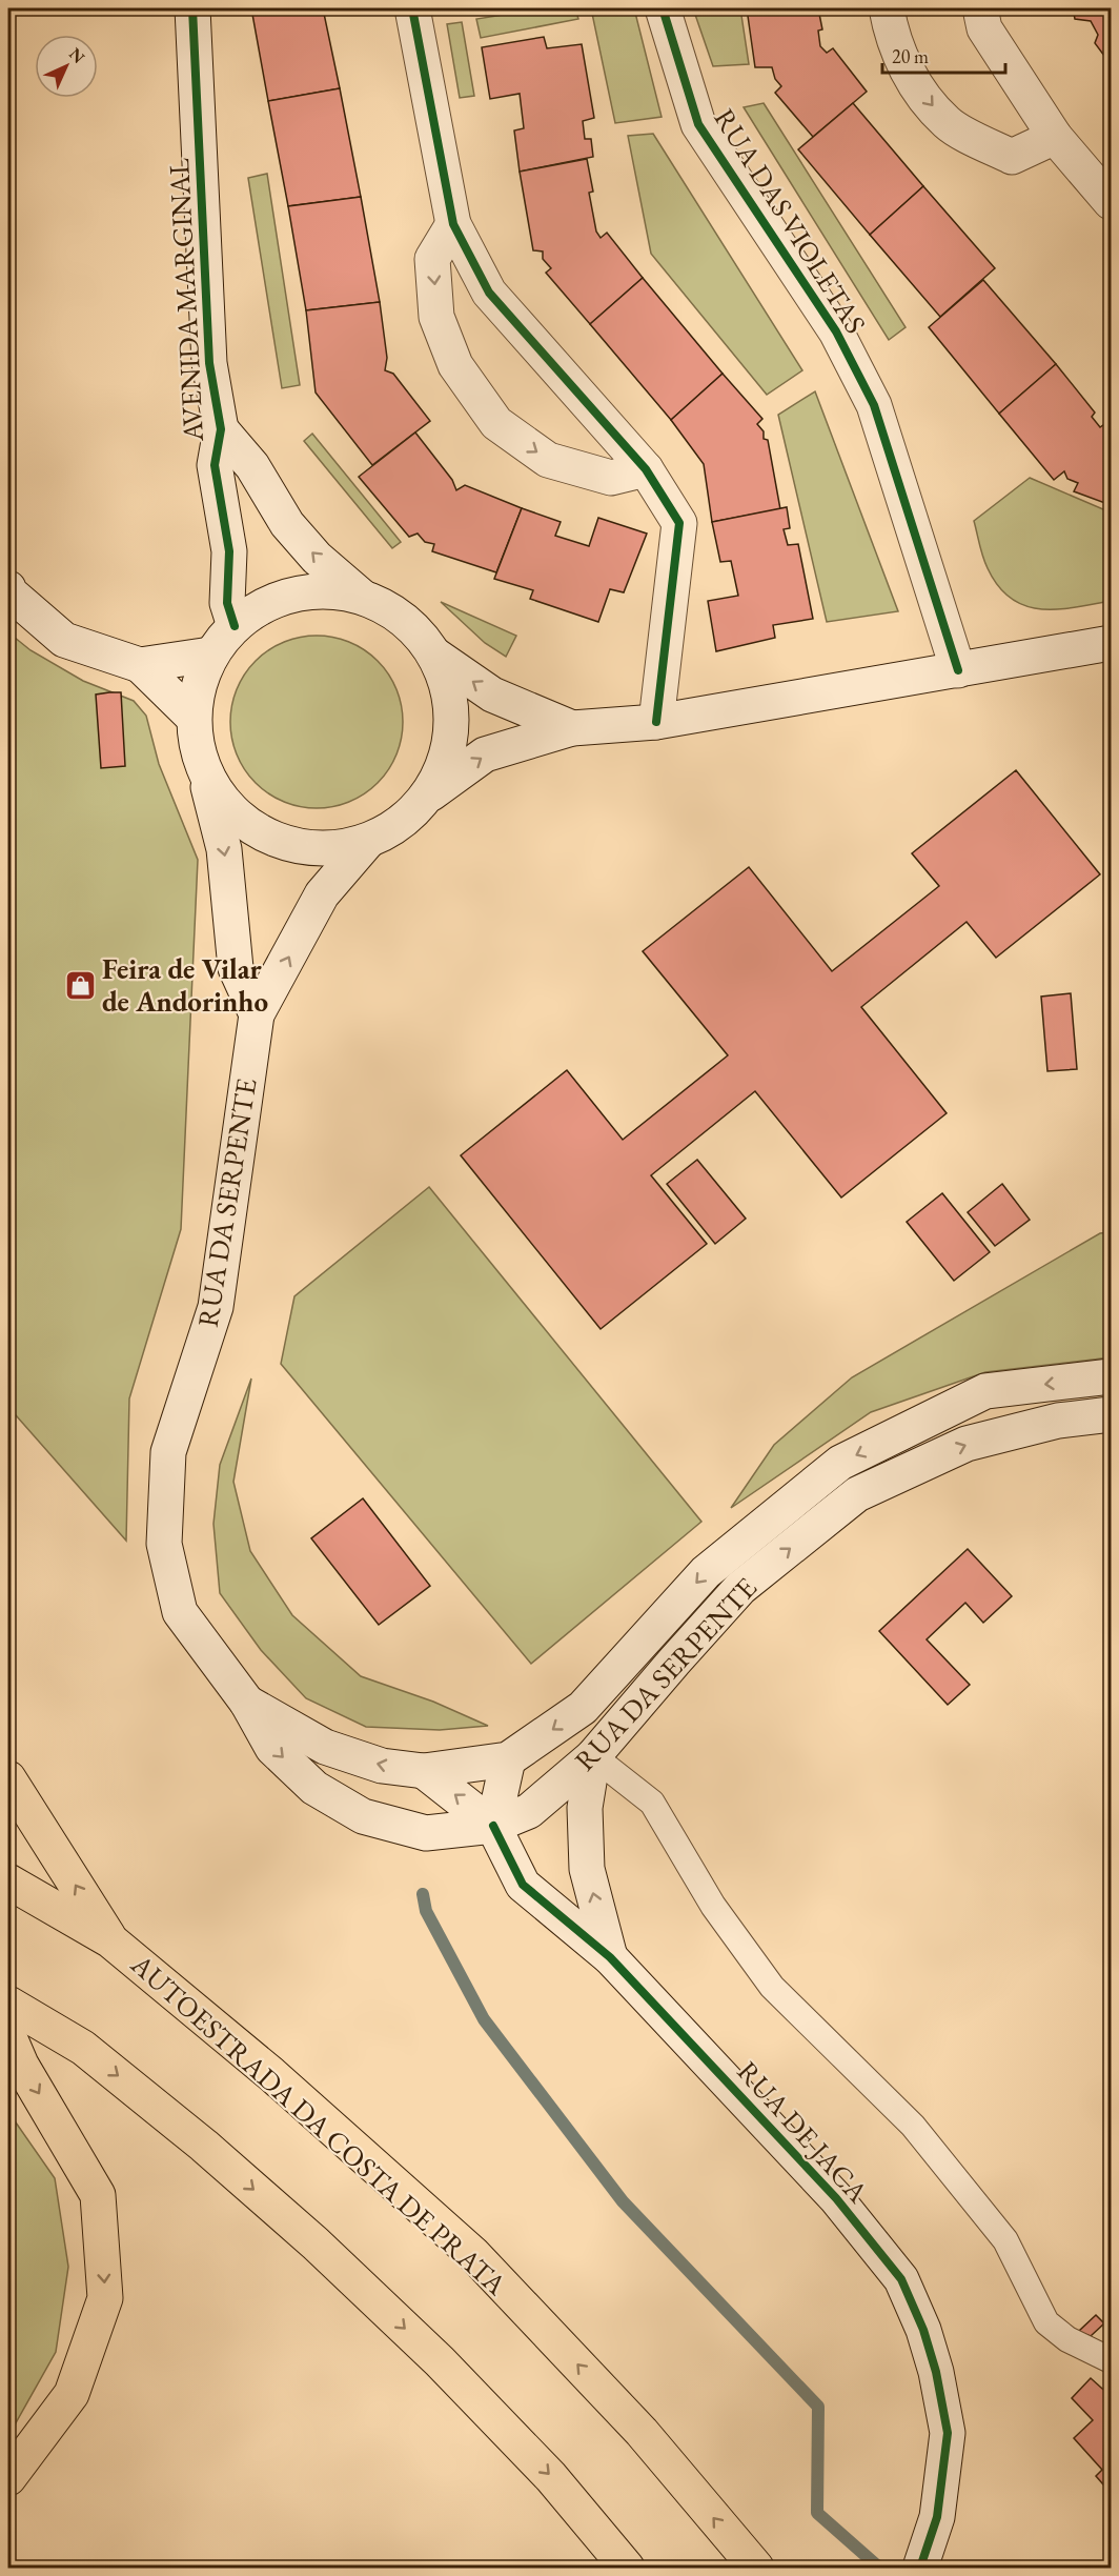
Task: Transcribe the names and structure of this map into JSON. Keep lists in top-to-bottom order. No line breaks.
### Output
{"streets":{"highway":["AUTOESTRADA DA COSTA DE PRATA"],"street":["RUA DAS VIOLETAS","AVENIDA MARGINAL","RUA DA SERPENTE","RUA DE JACA"]},"crossings":[["RUA DA SERPENTE","RUA DE JACA"]],"places":{"shop":["Feira de Vilar de Andorinho"]},"scale_bar":"20 m","north":"top right"}
